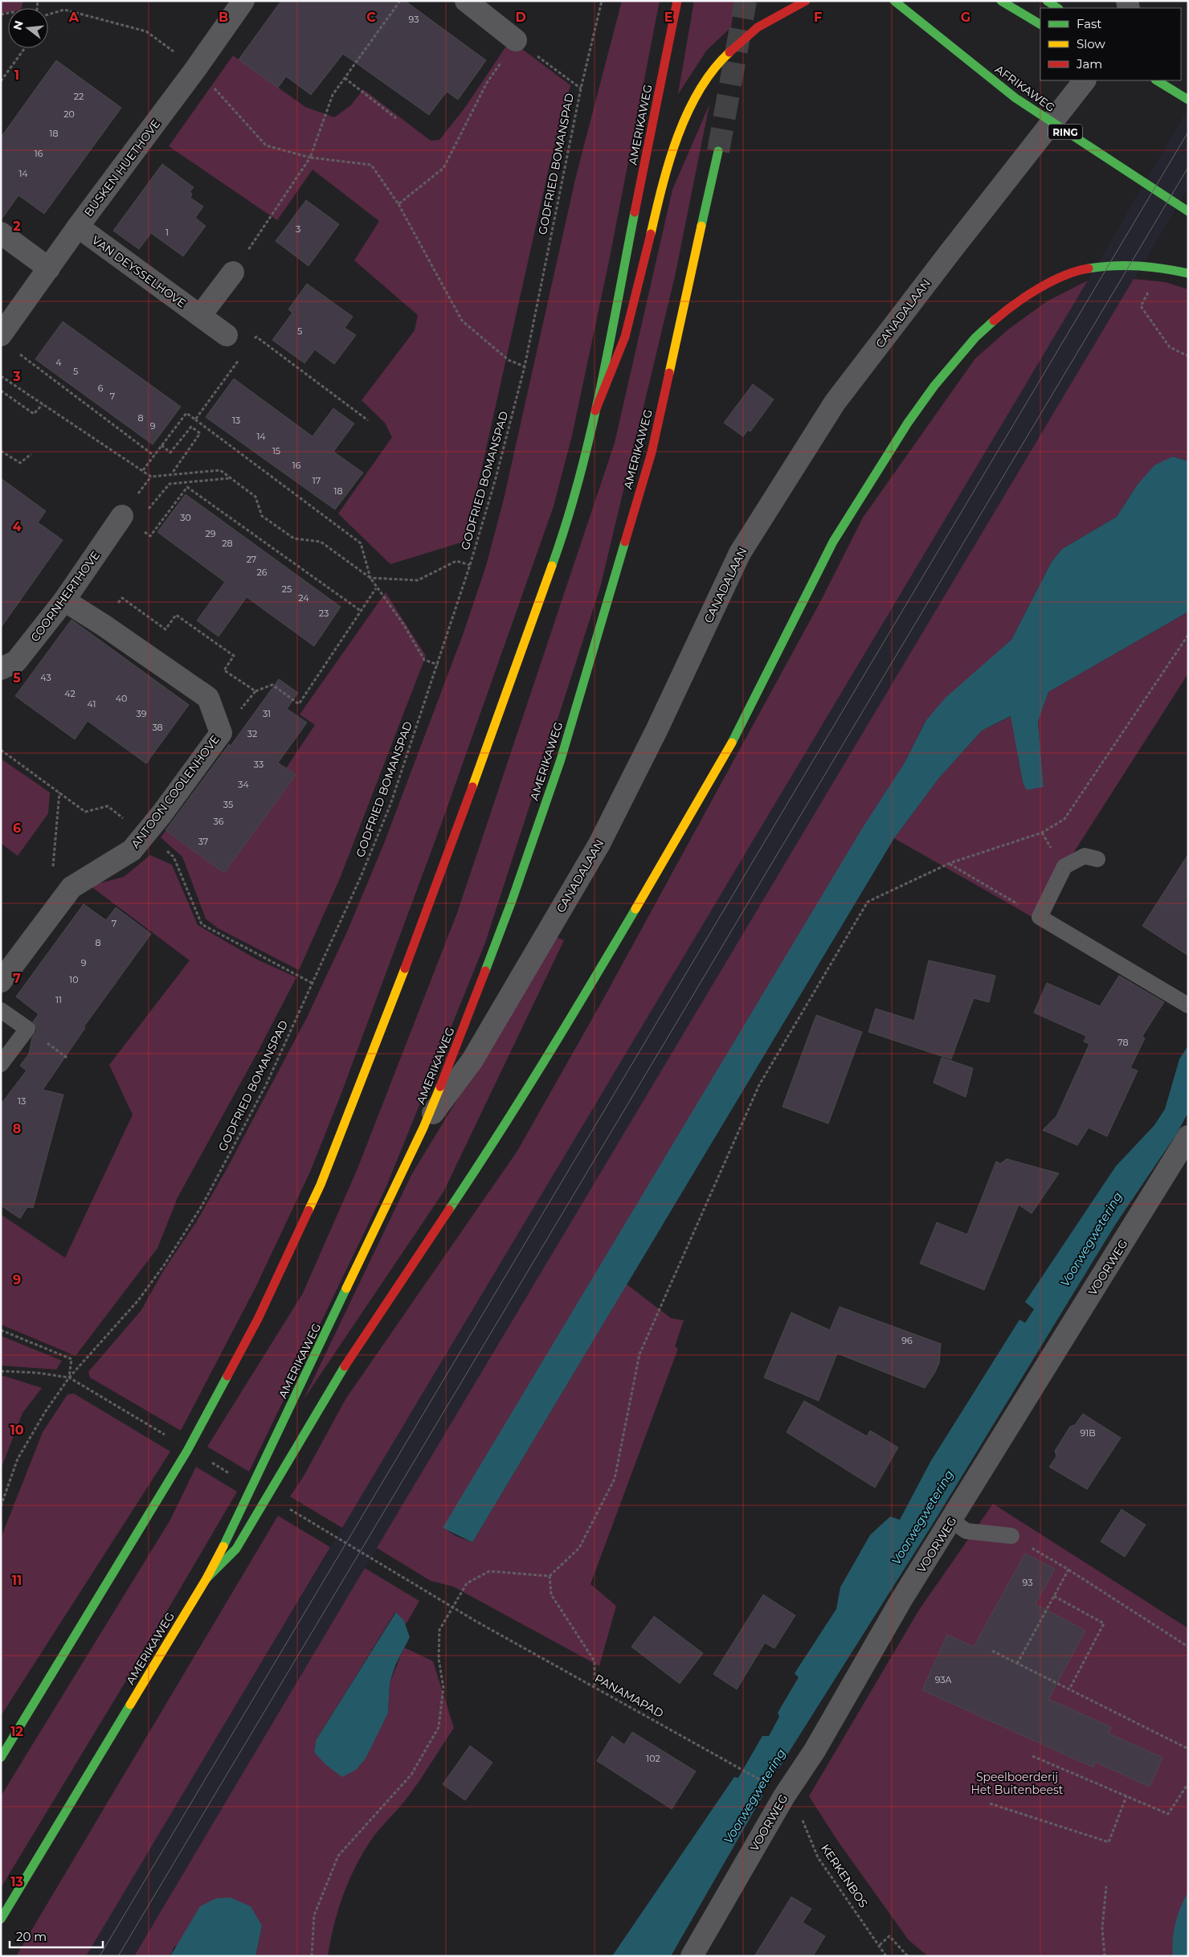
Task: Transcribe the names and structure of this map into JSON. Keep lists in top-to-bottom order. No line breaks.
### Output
{"streets":{"main road":["AFRIKAWEG","AMERIKAWEG","RING"],"street":["BUSKEN HUETHOVE","VAN DEYSSELHOVE","CANADALAAN","COORNHERTHOVE","ANTOON COOLENHOVE","VOORWEG"],"path":["GODFRIED BOMANSPAD","PANAMAPAD","KERKENBOS"]},"crossings":[["AMERIKAWEG","CANADALAAN"],["BUSKEN HUETHOVE","VAN DEYSSELHOVE"],["COORNHERTHOVE","ANTOON COOLENHOVE"],["VOORWEG","PANAMAPAD"],["VOORWEG","KERKENBOS"],["PANAMAPAD","KERKENBOS"]],"water":["Voorwegwetering"],"parks":["Speelboerderij Het Buitenbeest"],"house_numbers":["93","22","20","18","16","14","3","1","5","4","5","6","7","8","13","9","14","15","16","17","18","30","29","28","27","26","25","24","23","43","42","40","41","39","31","38","32","33","34","35","36","37","7","8","9","10","11","78","13","96","91B","93","93A","102"],"legend":["Fast","Slow","Jam"],"scale_bar":"20 m","north":"left","grid":{"columns":["A","B","C","D","E","F","G"],"rows":["1","2","3","4","5","6","7","8","9","10","11","12","13"]}}
